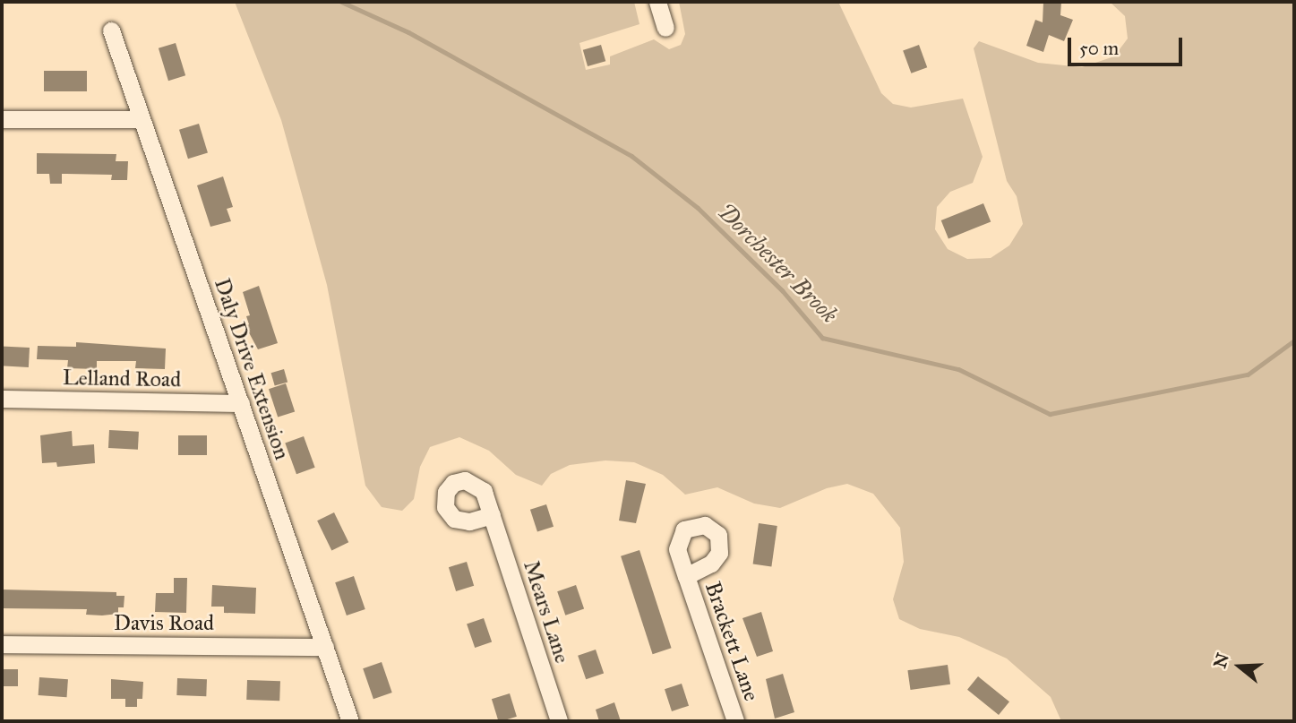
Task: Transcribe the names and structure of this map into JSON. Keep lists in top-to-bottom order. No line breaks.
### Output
{"streets":{"street":["Daly Drive Extension","Lelland Road","Mears Lane","Davis Road","Brackett Lane"]},"crossings":[["Daly Drive Extension","Lelland Road"],["Daly Drive Extension","Davis Road"]],"water":["Dorchester Brook"],"scale_bar":"50 m","north":"left"}
